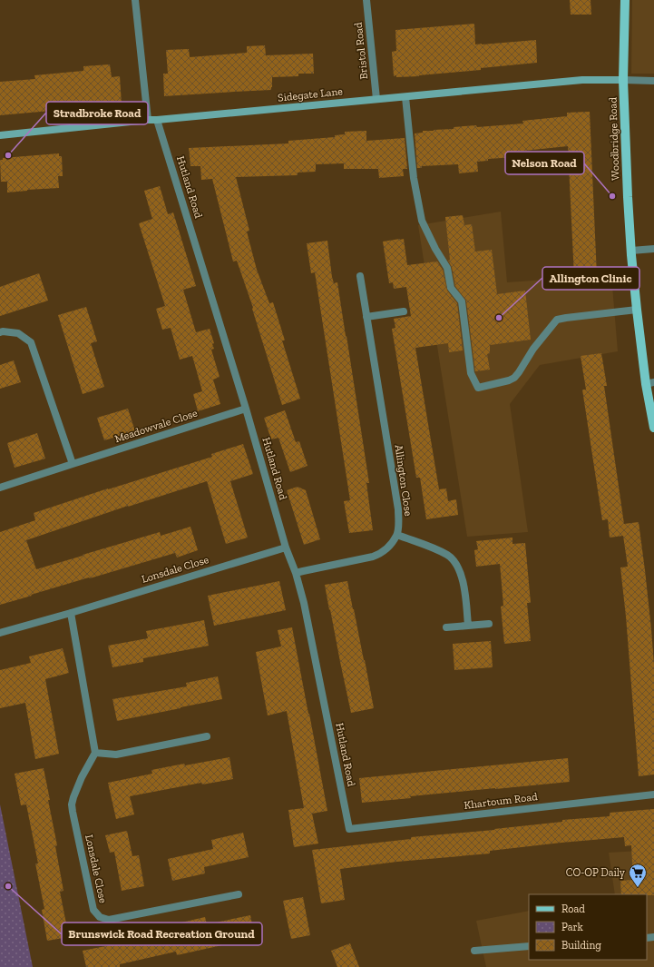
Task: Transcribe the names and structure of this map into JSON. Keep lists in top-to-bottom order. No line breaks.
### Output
{"streets":{"main road":["Woodbridge Road"],"street":["Bristol Road","Sidegate Lane","Hutland Road","Meadowvale Close","Allington Close","Lonsdale Close","Khartoum Road"]},"crossings":[["Bristol Road","Sidegate Lane"],["Sidegate Lane","Woodbridge Road"],["Sidegate Lane","Hutland Road"],["Hutland Road","Meadowvale Close"],["Hutland Road","Lonsdale Close"],["Hutland Road","Khartoum Road"]],"places":{"other":["Stradbroke Road","Nelson Road","Allington Clinic","Brunswick Road Recreation Ground"],"supermarket":["CO-OP Daily"]},"legend":["Road","Park","Building"]}
